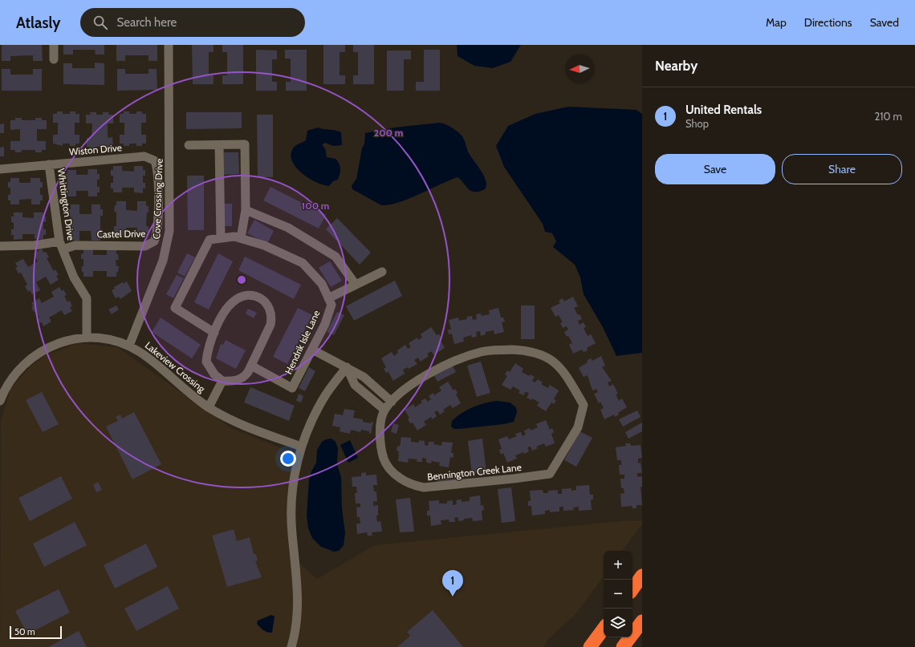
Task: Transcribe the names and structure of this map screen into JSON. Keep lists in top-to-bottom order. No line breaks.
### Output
{"streets":{"street":["Wiston Drive","Cove Crossing Drive","Whittington Drive","Castel Drive","Hendrik Isle Lane","Lakeview Crossing","Bennington Creek Lane"]},"crossings":[["Wiston Drive","Whittington Drive"],["Wiston Drive","Castel Drive"],["Cove Crossing Drive","Lakeview Crossing"],["Whittington Drive","Castel Drive"],["Whittington Drive","Lakeview Crossing"]],"scale_bar":"50 m","north":"left","page":{"header":"Atlasly","search":"Search here","nav":["Map","Directions","Saved"],"heading":"Nearby","list":[{"mark":"1","name":"United Rentals","note":"Shop","value":"210 m"}],"buttons":["Save","Share"],"map_buttons":["+","−"],"pins":"1","scale":"50 m"},"rings":["200 m","100 m"]}
